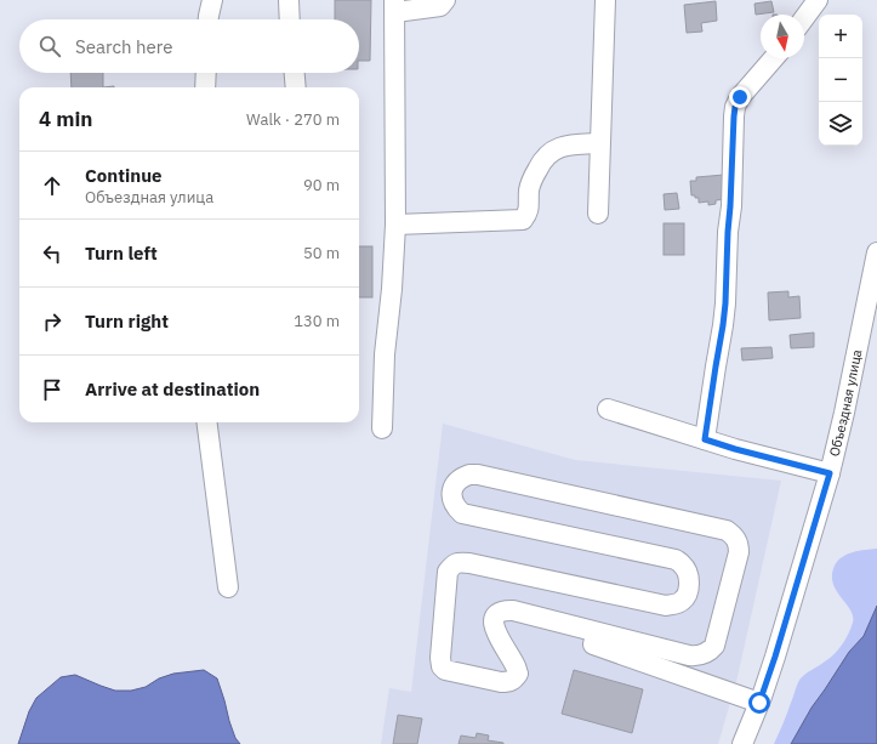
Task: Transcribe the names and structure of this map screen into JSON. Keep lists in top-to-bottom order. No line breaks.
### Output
{"streets":{"street":["Объездная улица"]},"north":"bottom","page":{"map_buttons":["+","−"],"search":"Search here","heading":["4 min","Walk · 270 m"],"list":[["Continue","Объездная улица","90 m"],["Turn left","50 m"],["Turn right","130 m"],"Arrive at destination"]}}
